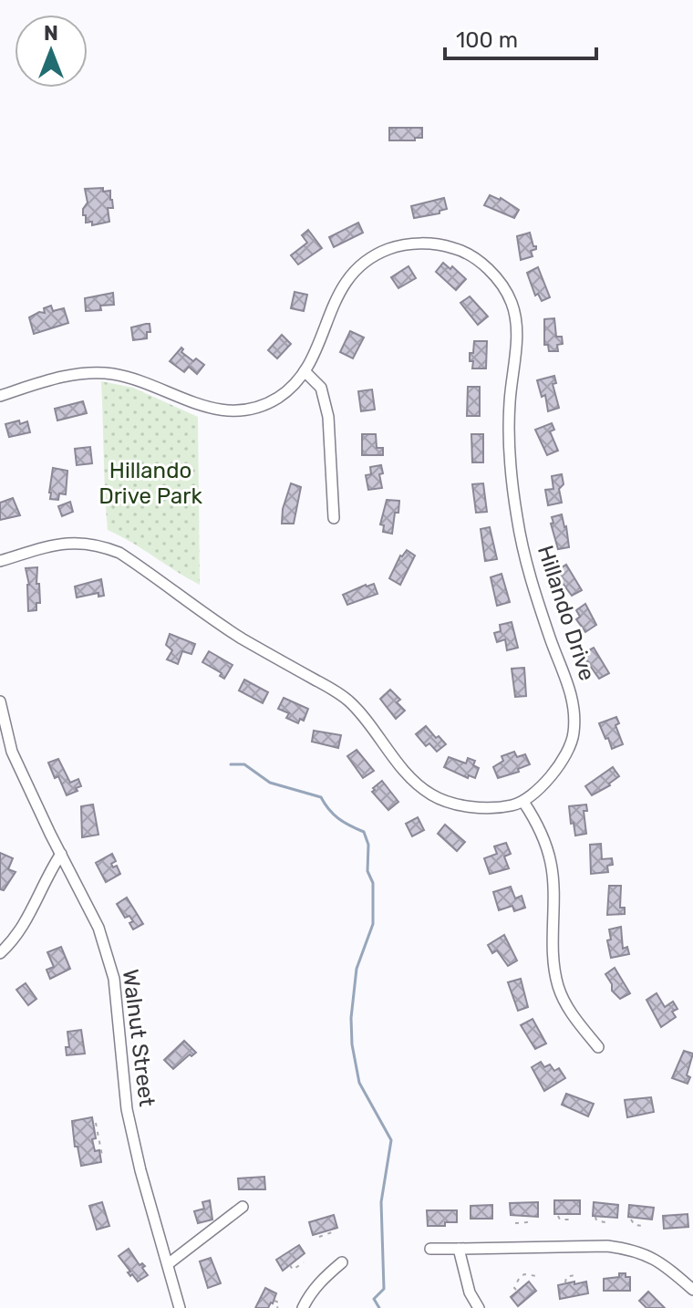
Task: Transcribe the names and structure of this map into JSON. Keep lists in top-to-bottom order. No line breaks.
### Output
{"streets":{"street":["Hillando Drive","Walnut Street"]},"parks":["Hillando Drive Park"],"scale_bar":"100 m","north":"top"}
